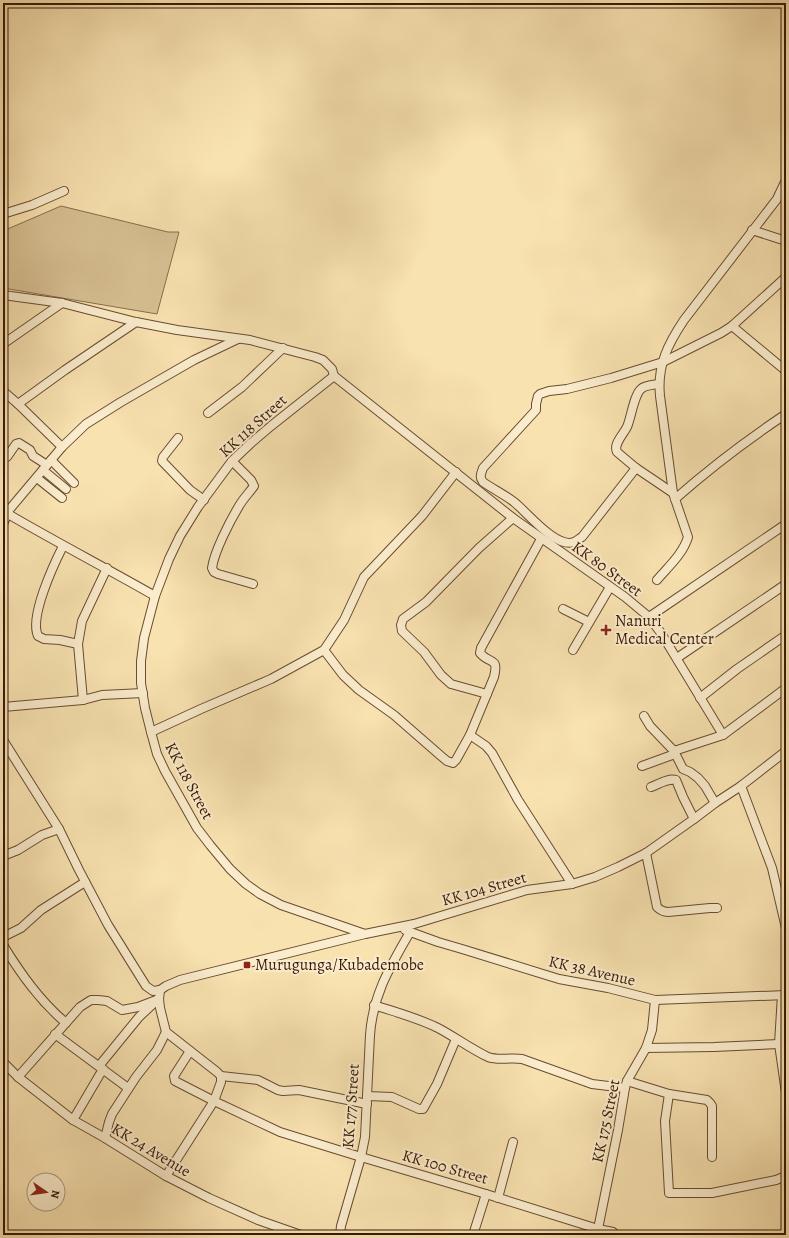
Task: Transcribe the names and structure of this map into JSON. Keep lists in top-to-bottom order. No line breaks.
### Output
{"streets":{"street":["KK 118 Street","KK 80 Street","KK 104 Street","KK 38 Avenue","KK 177 Street","KK 175 Street","KK 24 Avenue","KK 100 Street"]},"crossings":[["KK 118 Street","KK 80 Street"],["KK 118 Street","KK 104 Street"],["KK 104 Street","KK 38 Avenue"],["KK 38 Avenue","KK 177 Street"],["KK 38 Avenue","KK 175 Street"],["KK 177 Street","KK 100 Street"],["KK 175 Street","KK 100 Street"]],"places":{"health":["Nanuri Medical Center"],"transit":["Murugunga/Kubademobe"]},"north":"right"}
